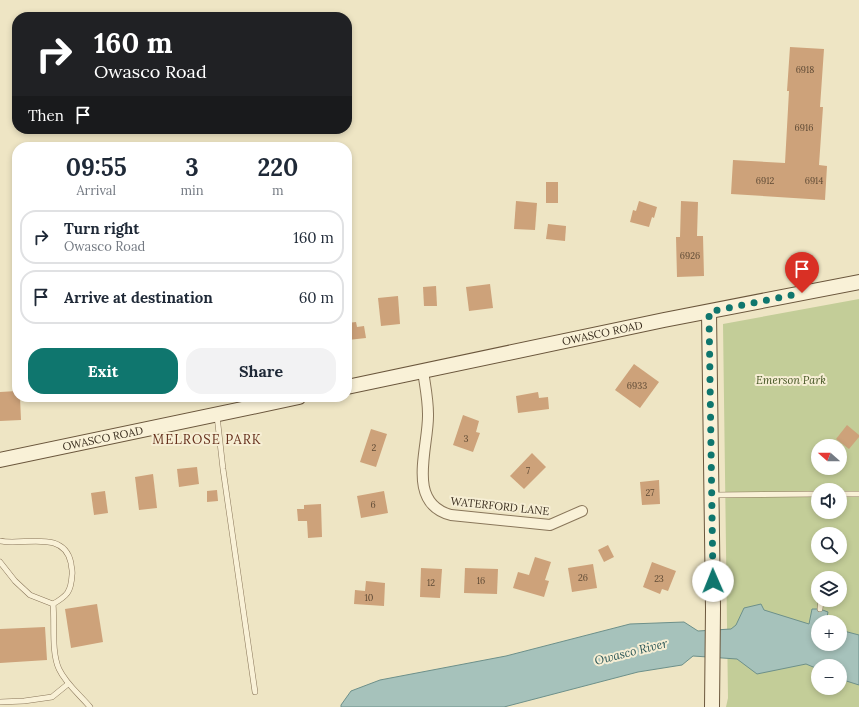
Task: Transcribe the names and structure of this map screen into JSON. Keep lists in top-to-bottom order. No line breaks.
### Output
{"streets":{"main road":["OWASCO ROAD"],"street":["WATERFORD LANE"]},"crossings":[["OWASCO ROAD","WATERFORD LANE"]],"districts":["MELROSE PARK"],"water":["Owasco River"],"parks":["Emerson Park"],"house_numbers":["6918","6916","6912","6914","6926","6933","3","2","7","27","6","26","23","16","12","10"],"north":"left","page":{"turn":["160 m","Owasco Road"],"then":"Then","eta":["09:55","Arrival","3","min","220","m"],"list":[{"name":"Turn right","note":"Owasco Road","value":"160 m"},{"name":"Arrive at destination","value":"60 m"}],"buttons":["Exit","Share"],"map_buttons":["+","−"]}}
